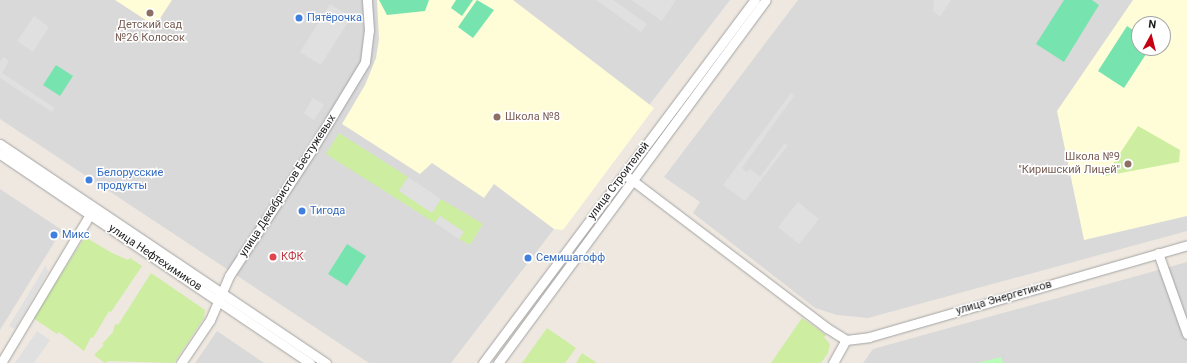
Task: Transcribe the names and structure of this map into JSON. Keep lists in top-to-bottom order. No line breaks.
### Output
{"streets":{"street":["улица Строителей","улица Декабристов Бестужевых","улица Нефтехимиков","улица Энергетиков"]},"crossings":[["улица Декабристов Бестужевых","улица Нефтехимиков"]],"places":["Детский сад №26 Колосок","Пятёрочка","Школа №8","Школа №9 \"Киришский Лицей\"","Белорусские продукты","Тигода","Микс","КФК","Семишагофф"],"north":"top"}
